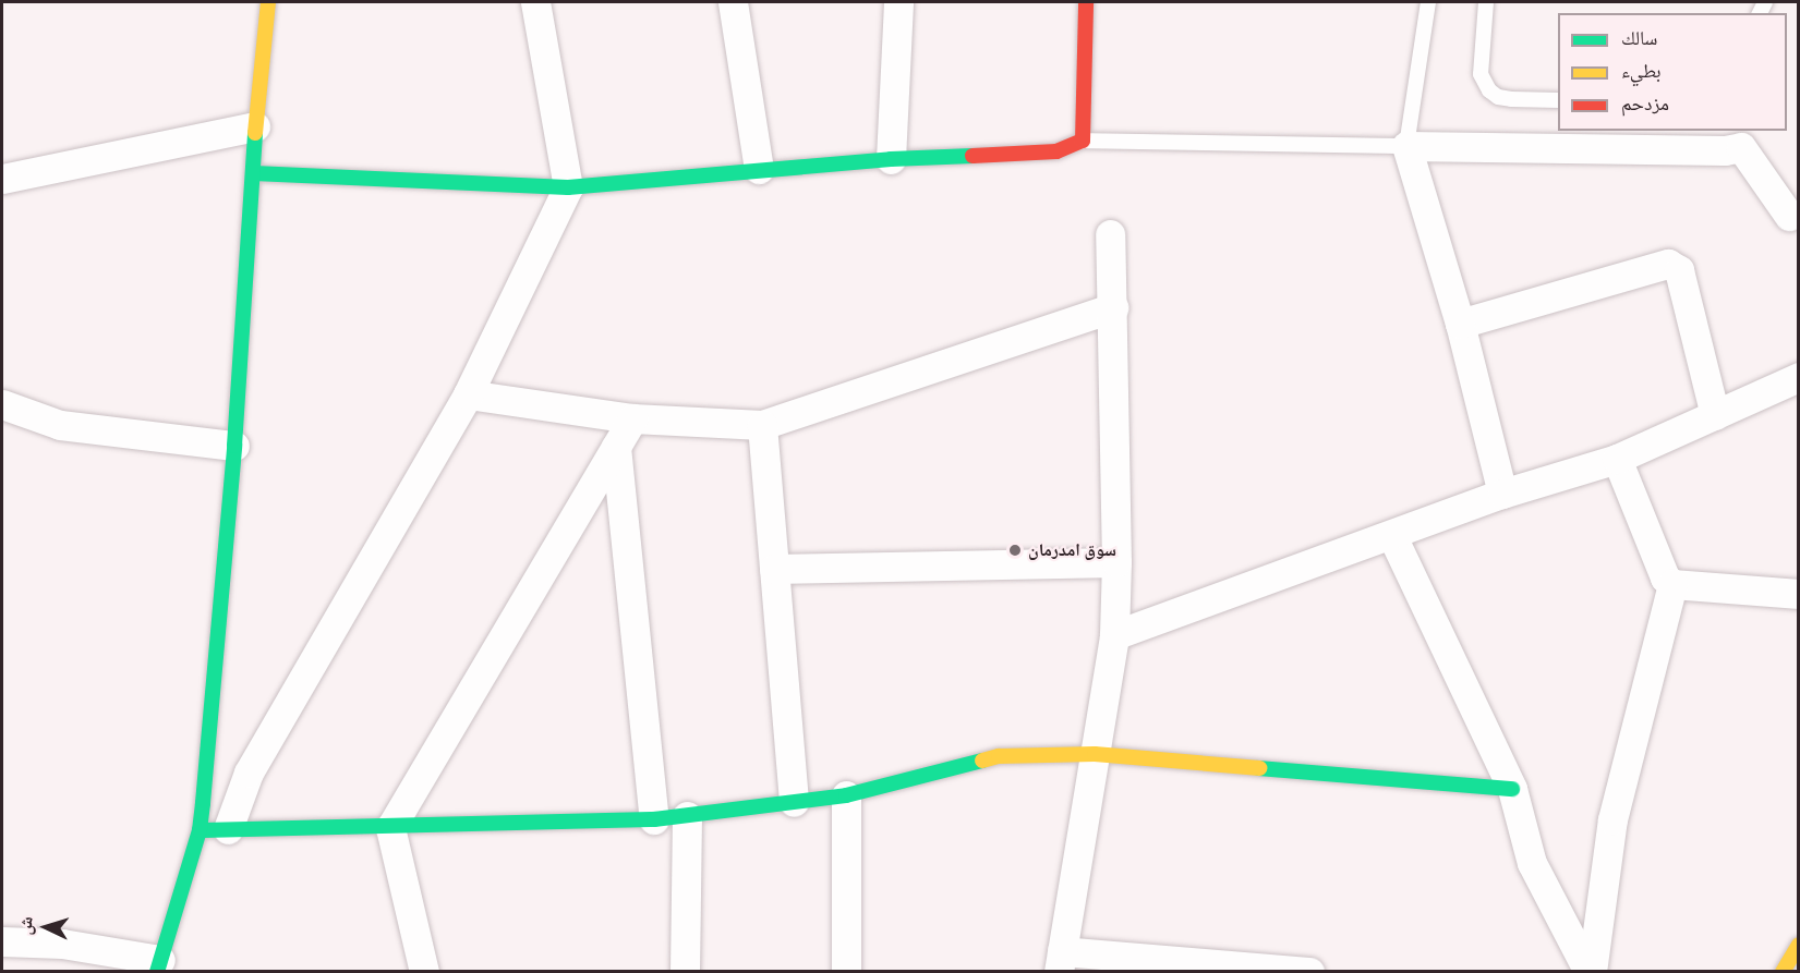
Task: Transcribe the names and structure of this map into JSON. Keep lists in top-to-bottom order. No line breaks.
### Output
{"places":["سوق امدرمان"],"legend":["سالك","بطيء","مزدحم"],"north":"left"}
